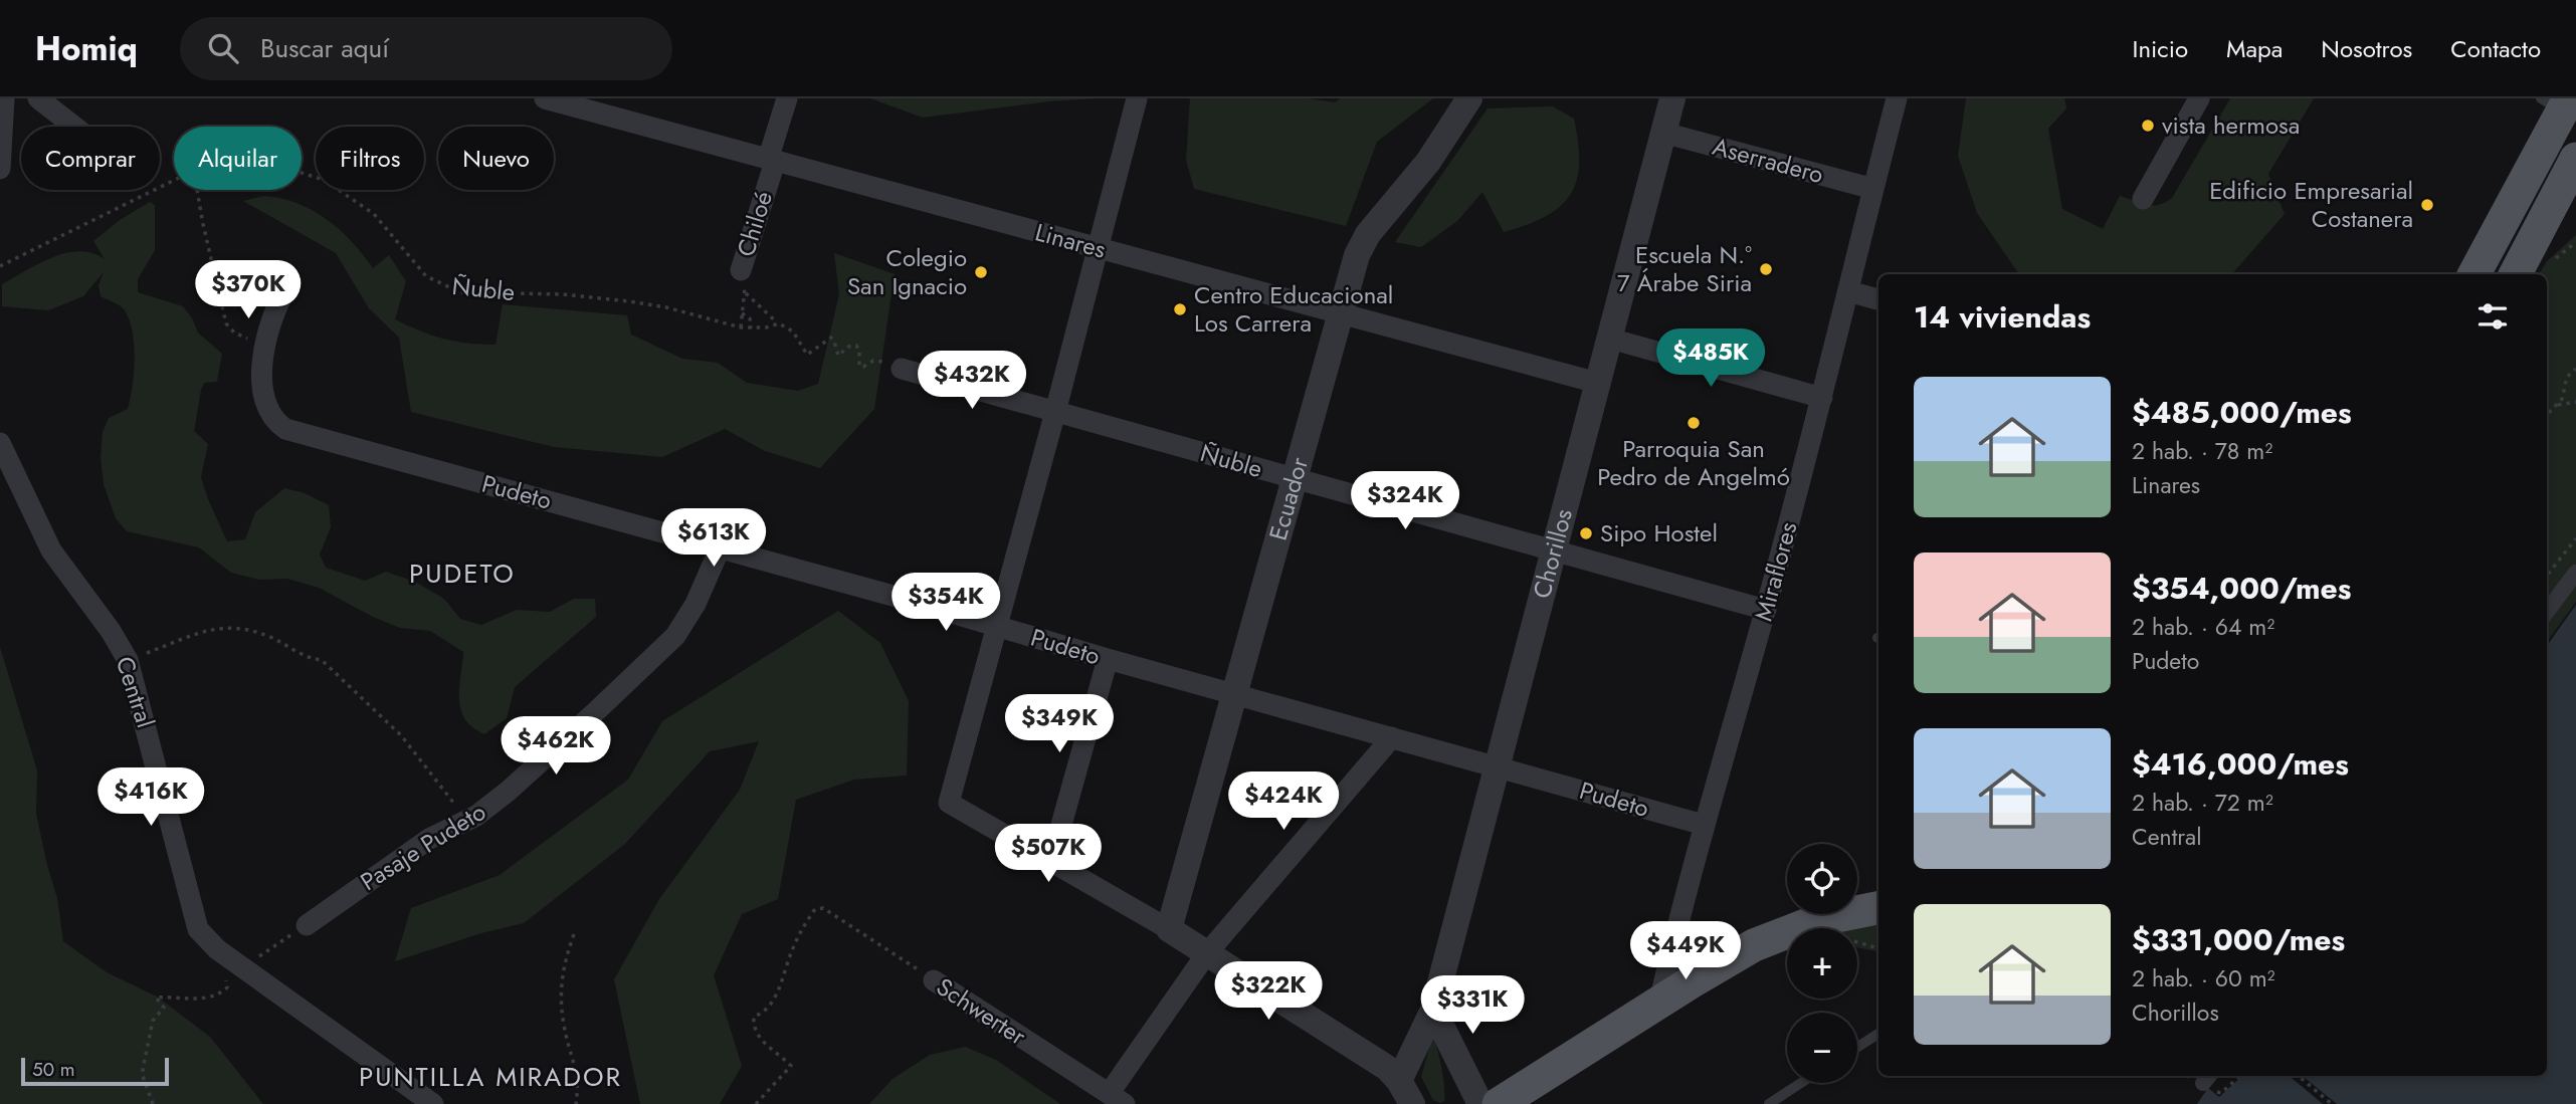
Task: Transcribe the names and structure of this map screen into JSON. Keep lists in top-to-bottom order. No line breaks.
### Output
{"streets":{"street":["Aserradero","Chiloé","Linares","Ñuble","Pudeto","Ecuador","Chorillos","Miraflores","Central","Pasaje Pudeto","Schwerter"]},"crossings":[["Aserradero","Chorillos"],["Aserradero","Miraflores"],["Chiloé","Linares"],["Chiloé","Ñuble"],["Linares","Ecuador"],["Linares","Chorillos"],["Ñuble","Ecuador"],["Ñuble","Chorillos"],["Ñuble","Miraflores"],["Pudeto","Ecuador"],["Pudeto","Chorillos"],["Pudeto","Miraflores"],["Pudeto","Pasaje Pudeto"]],"districts":["PUDETO","PUNTILLA MIRADOR"],"places":["vista hermosa","Edificio Empresarial Costanera","Escuela N.º 7 Árabe Siria","Colegio San Ignacio","Centro Educacional Los Carrera","Parroquia San Pedro de Angelmó","Sipo Hostel"],"scale_bar":"50 m","page":{"header":"Homiq","search":"Buscar aquí","nav":["Inicio","Mapa","Nosotros","Contacto"],"chip":["Comprar","Alquilar","Filtros","Nuevo"],"price":["$370K","$485K","$432K","$324K","$613K","$354K","$349K","$462K","$416K","$424K","$507K","$449K","$322K","$331K"],"heading":"14 viviendas","list":[{"name":"$485,000/mes","note":"2 hab. · 78 m² · Linares"},{"name":"$354,000/mes","note":"2 hab. · 64 m² · Pudeto"},{"name":"$416,000/mes","note":"2 hab. · 72 m² · Central"},{"name":"$331,000/mes","note":"2 hab. · 60 m² · Chorillos"}],"map_buttons":["+","−"],"scale":"50 m"}}
